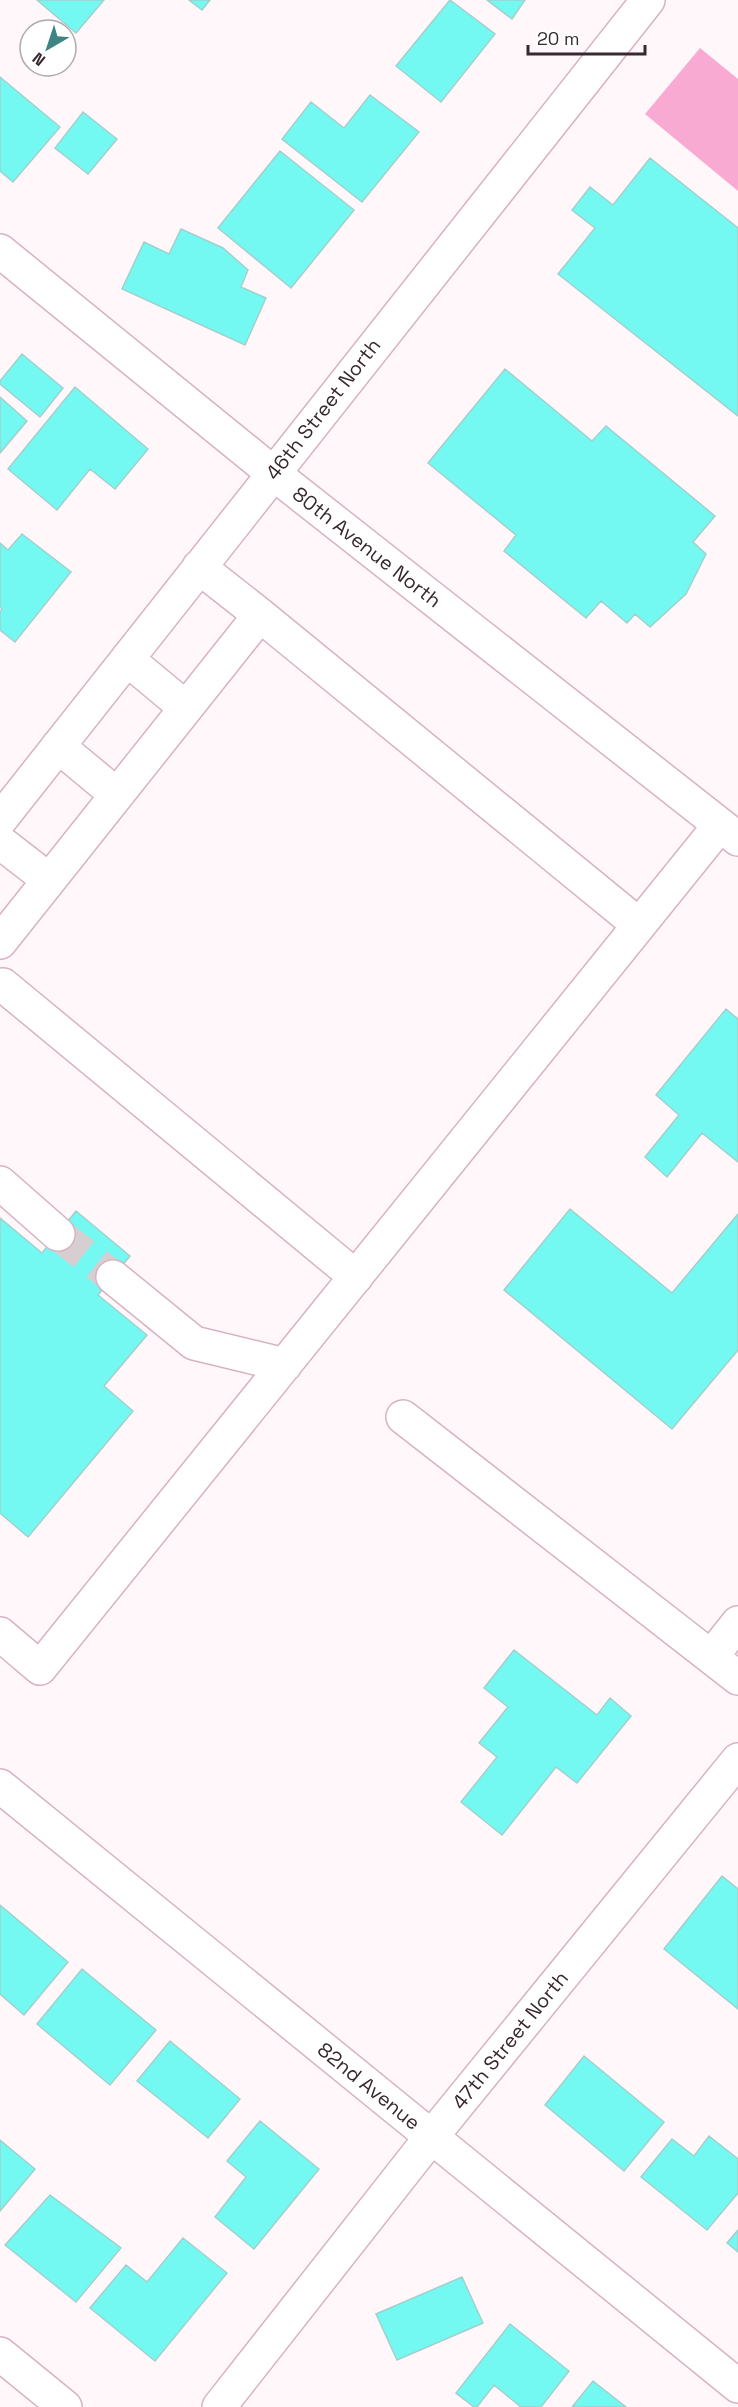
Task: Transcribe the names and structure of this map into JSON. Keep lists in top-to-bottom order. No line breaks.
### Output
{"streets":{"street":["46th Street North","80th Avenue North","47th Street North","82nd Avenue"]},"crossings":[["46th Street North","80th Avenue North"],["47th Street North","82nd Avenue"]],"scale_bar":"20 m","north":"bottom left"}
